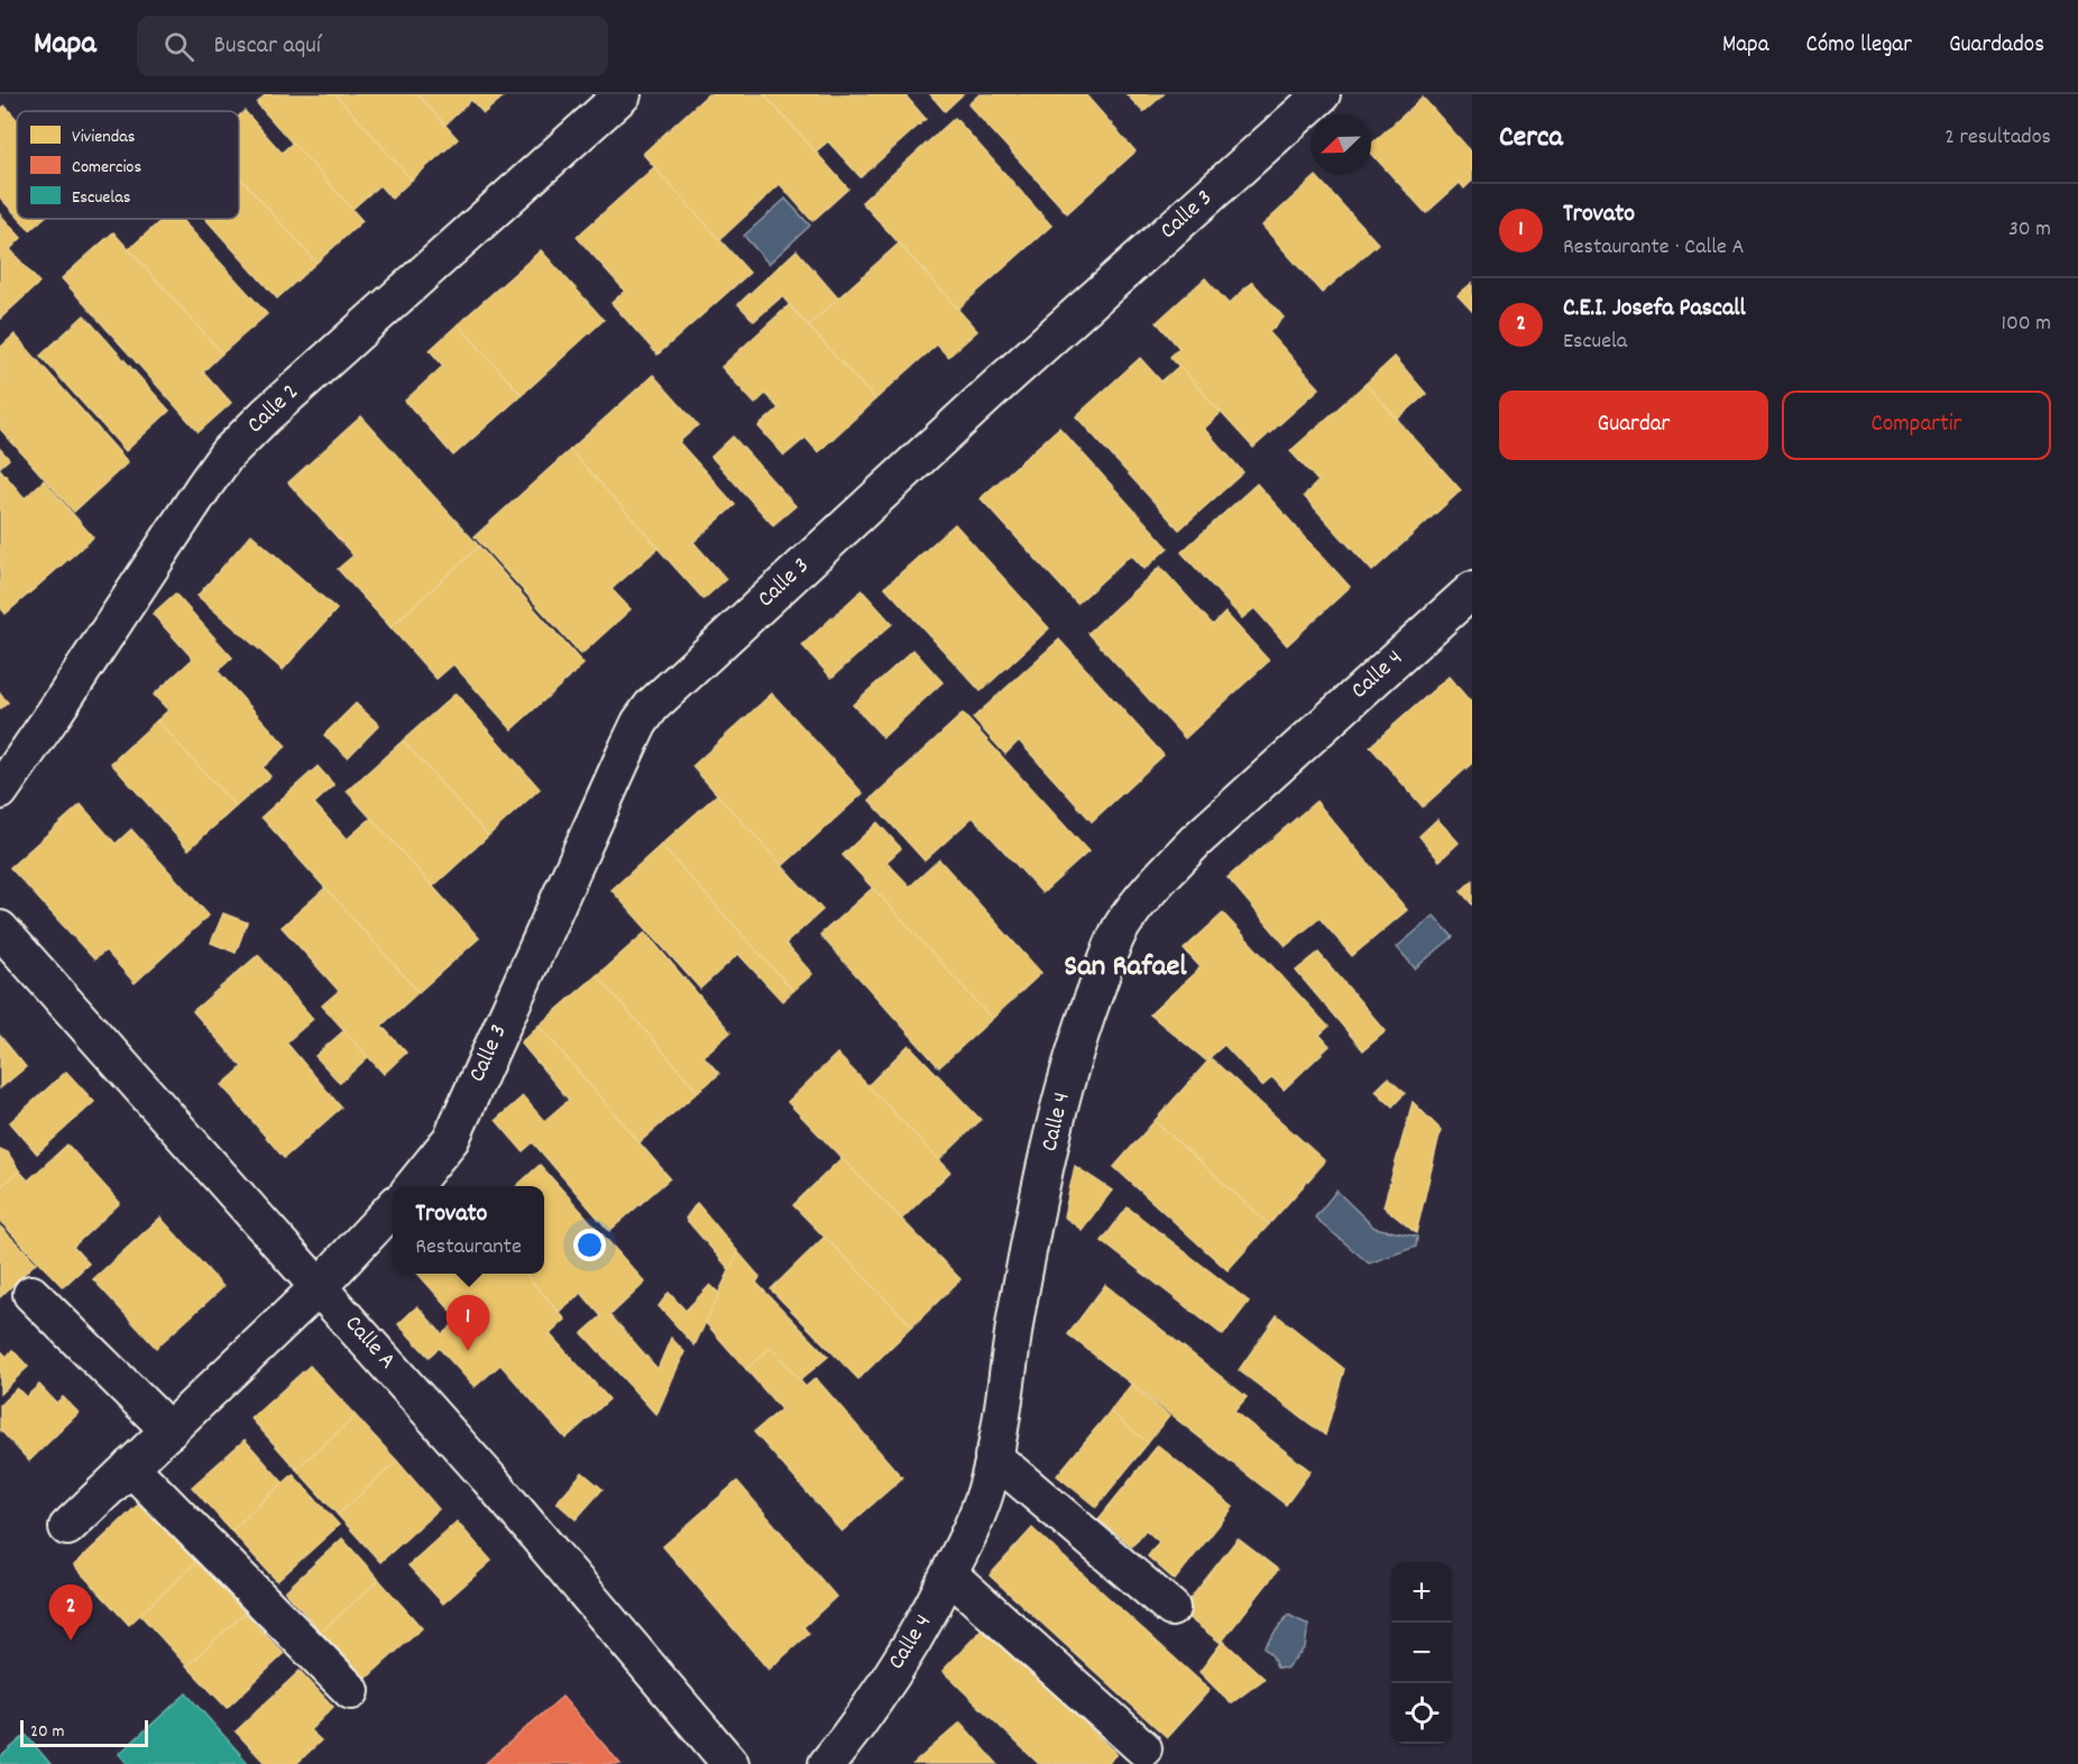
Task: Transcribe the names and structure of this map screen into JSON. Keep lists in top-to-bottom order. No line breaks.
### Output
{"streets":{"street":["Calle 3","Calle 2","Calle 4","Calle A"]},"districts":["San Rafael"],"legend":["Viviendas","Comercios","Escuelas"],"scale_bar":"20 m","north":"bottom left","page":{"header":"Mapa","search":"Buscar aquí","nav":["Mapa","Cómo llegar","Guardados"],"heading":["Cerca","2 resultados"],"list":[{"mark":"1","name":"Trovato","note":"Restaurante · Calle A","value":"30 m"},{"mark":"2","name":"C.E.I. Josefa Pascall","note":"Escuela","value":"100 m"}],"buttons":["Guardar","Compartir"],"popup":["Trovato","Restaurante"],"pins":["1","2"],"map_buttons":["+","−"],"scale":"20 m"}}
